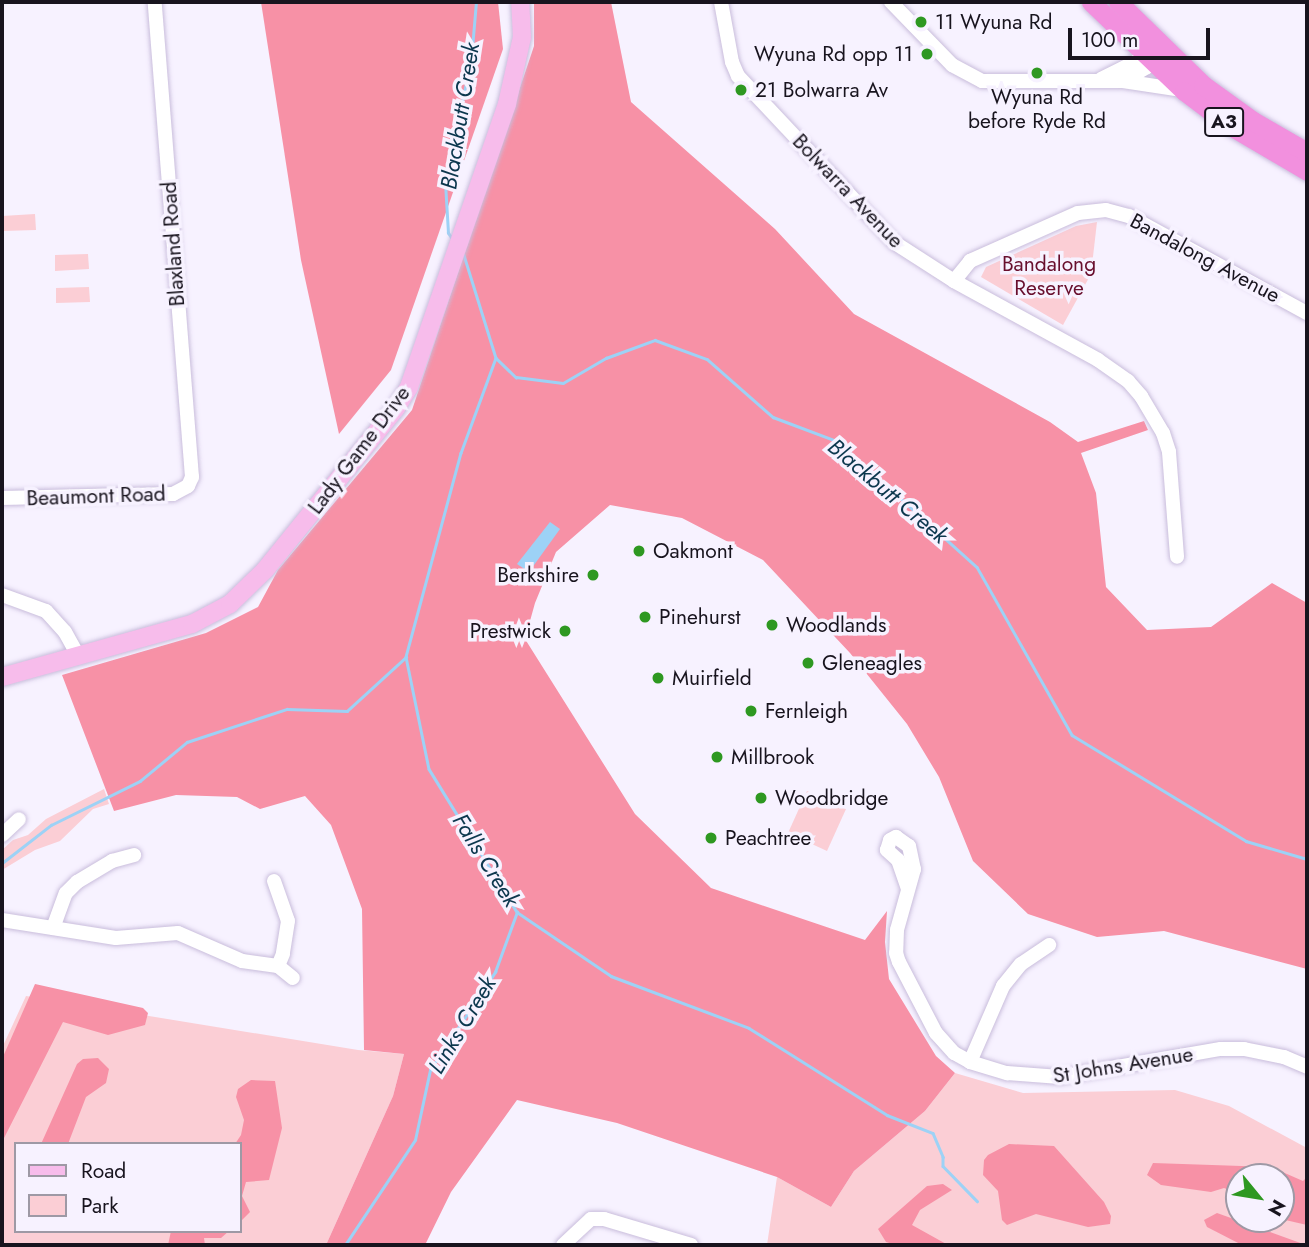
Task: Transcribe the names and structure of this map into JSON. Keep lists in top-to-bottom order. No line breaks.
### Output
{"streets":{"highway":["A3"],"main road":["Lady Game Drive"],"street":["Bolwarra Avenue","Blaxland Road","Bandalong Avenue","Beaumont Road","St Johns Avenue"]},"crossings":[["Bolwarra Avenue","Bandalong Avenue"],["Blaxland Road","Beaumont Road"]],"water":["Blackbutt Creek","Falls Creek","Links Creek"],"parks":["Bandalong Reserve"],"places":["11 Wyuna Rd","Wyuna Rd opp 11","Wyuna Rd before Ryde Rd","21 Bolwarra Av","Oakmont","Berkshire","Pinehurst","Woodlands","Prestwick","Gleneagles","Muirfield","Fernleigh","Millbrook","Woodbridge","Peachtree"],"legend":["Road","Park"],"scale_bar":"100 m","north":"bottom right"}
